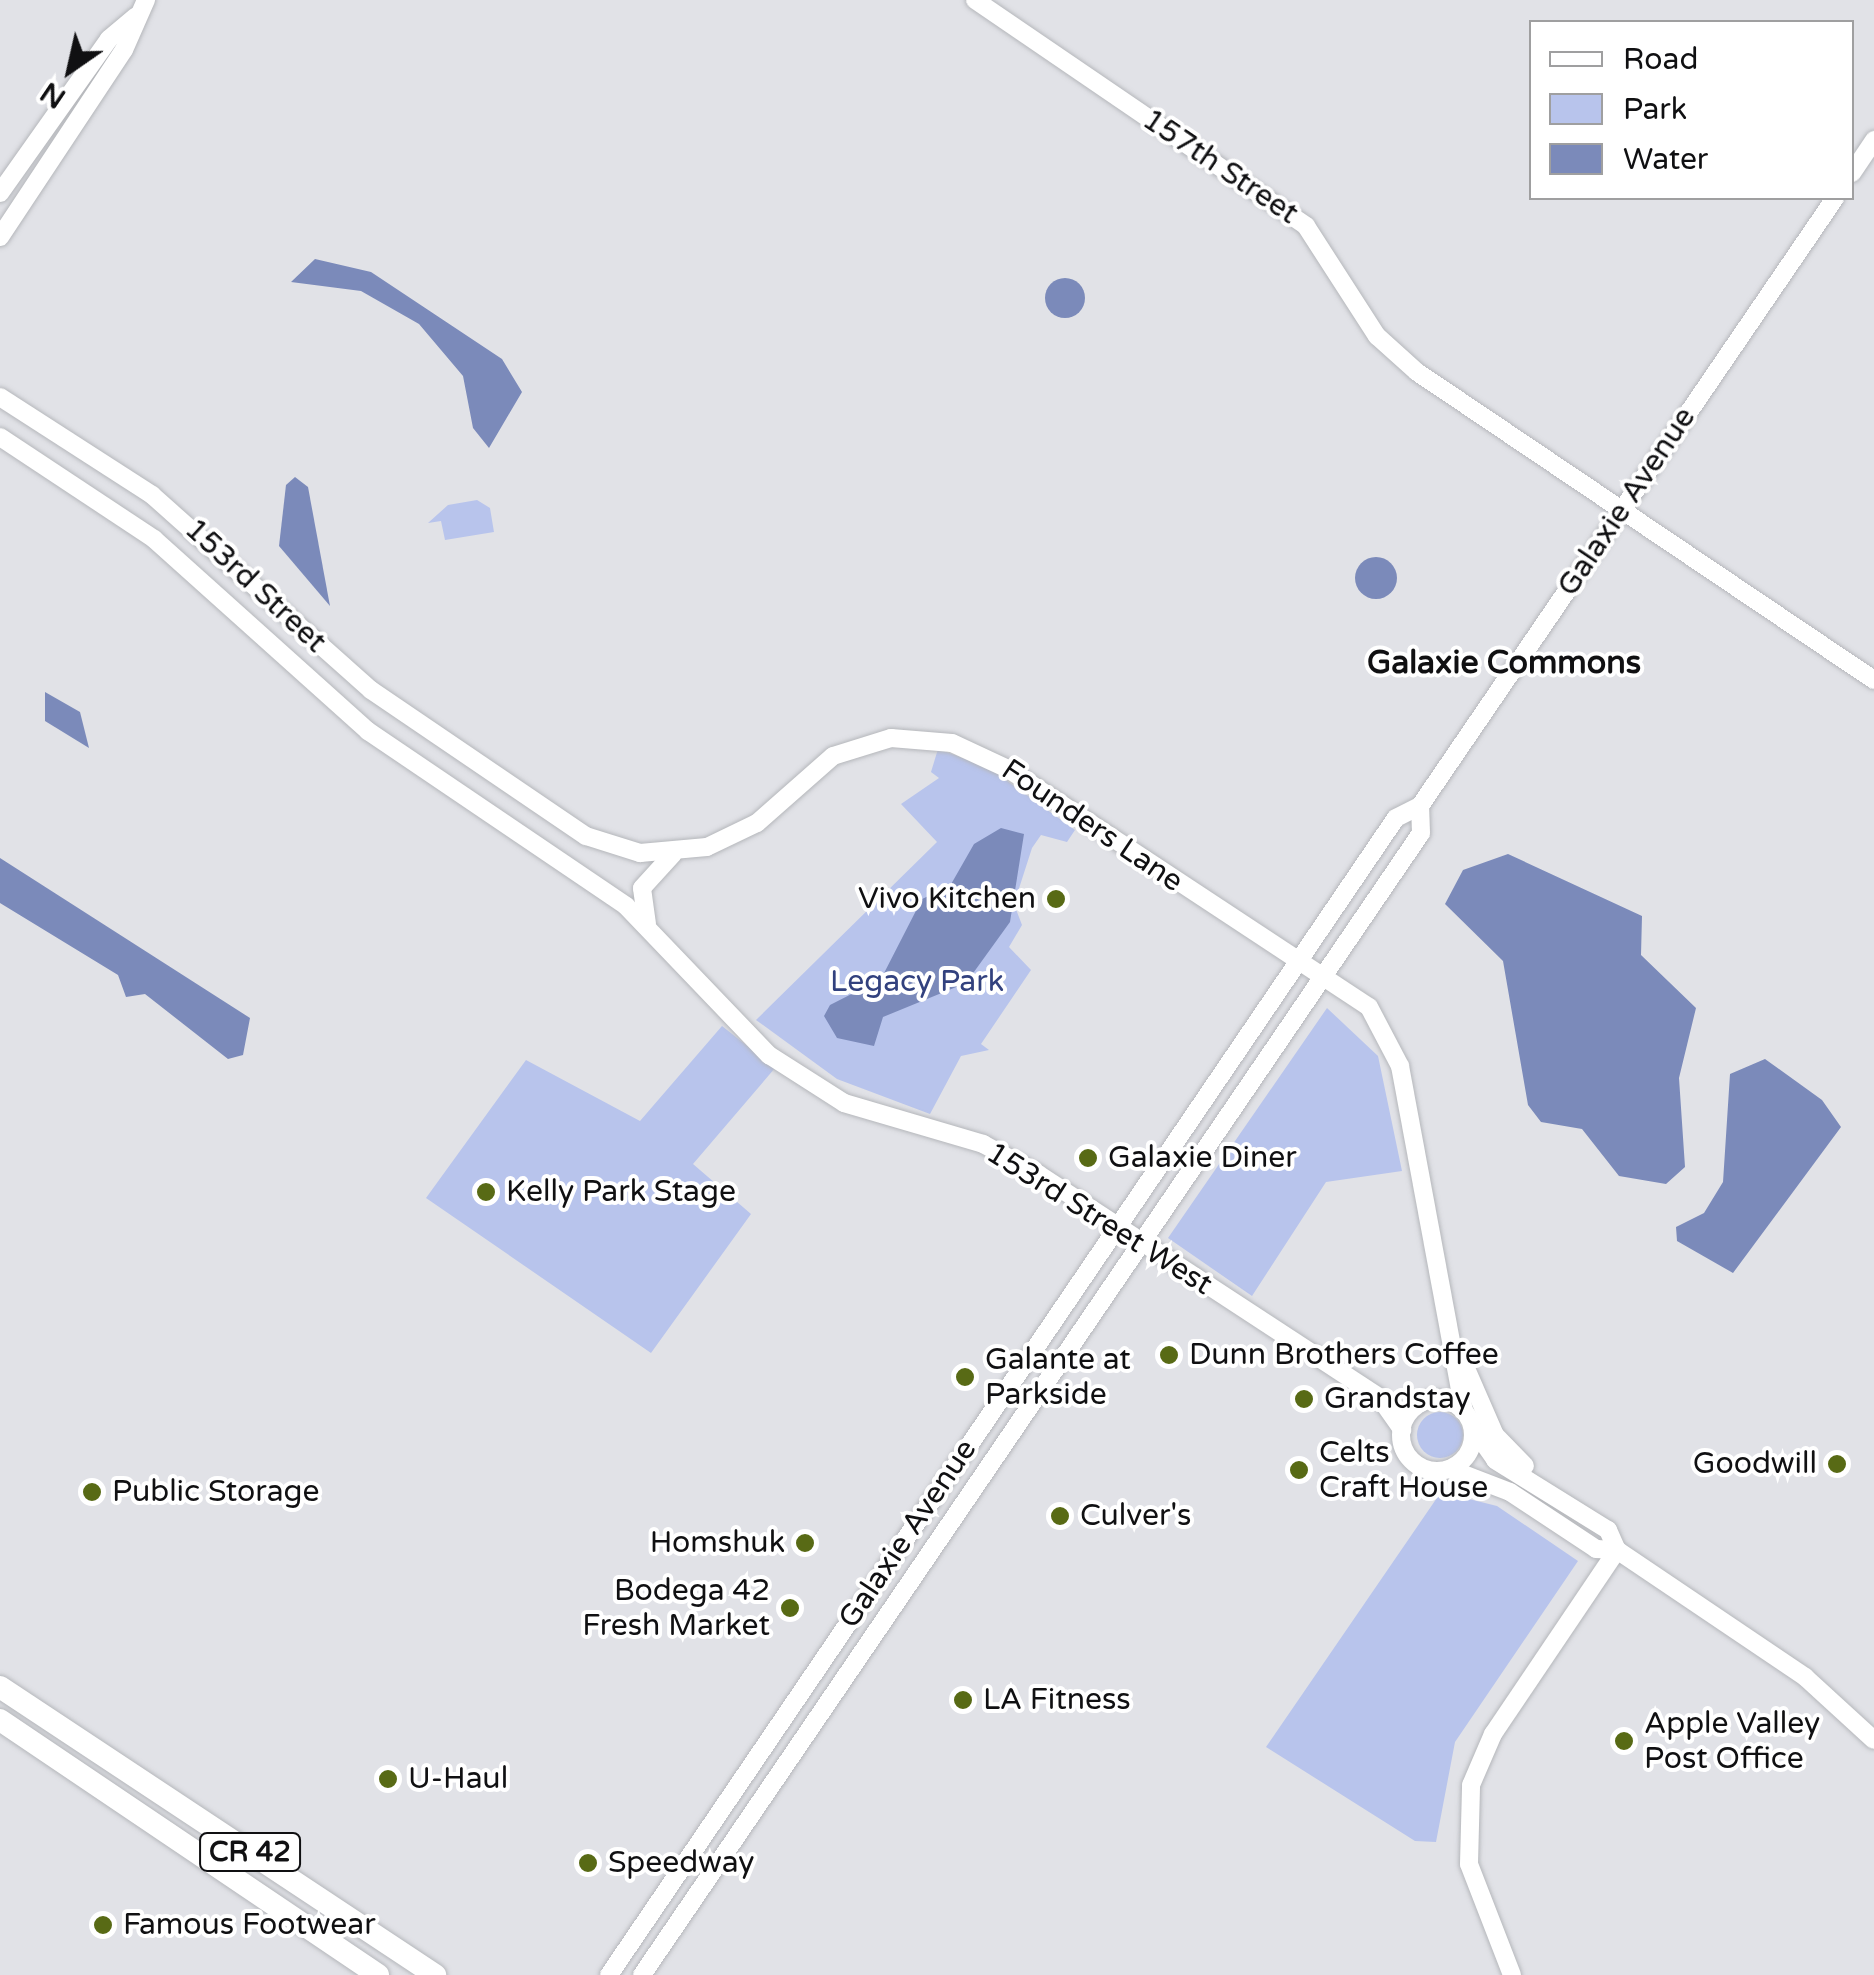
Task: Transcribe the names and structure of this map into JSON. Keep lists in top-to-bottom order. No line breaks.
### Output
{"streets":{"highway":["CR 42"],"street":["157th Street","Galaxie Avenue","153rd Street","Founders Lane","153rd Street West"]},"crossings":[["157th Street","Galaxie Avenue"],["Galaxie Avenue","Founders Lane"],["Galaxie Avenue","153rd Street West"],["153rd Street","Founders Lane"],["153rd Street","153rd Street West"],["Founders Lane","153rd Street West"]],"districts":["Galaxie Commons"],"parks":["Legacy Park"],"places":["Vivo Kitchen","Galaxie Diner","Kelly Park Stage","Dunn Brothers Coffee","Galante at Parkside","Grandstay","Goodwill","Celts Craft House","Public Storage","Culver's","Homshuk","Bodega 42 Fresh Market","LA Fitness","Apple Valley Post Office","U-Haul","Speedway","Famous Footwear"],"legend":["Road","Park","Water"],"north":"bottom left"}
